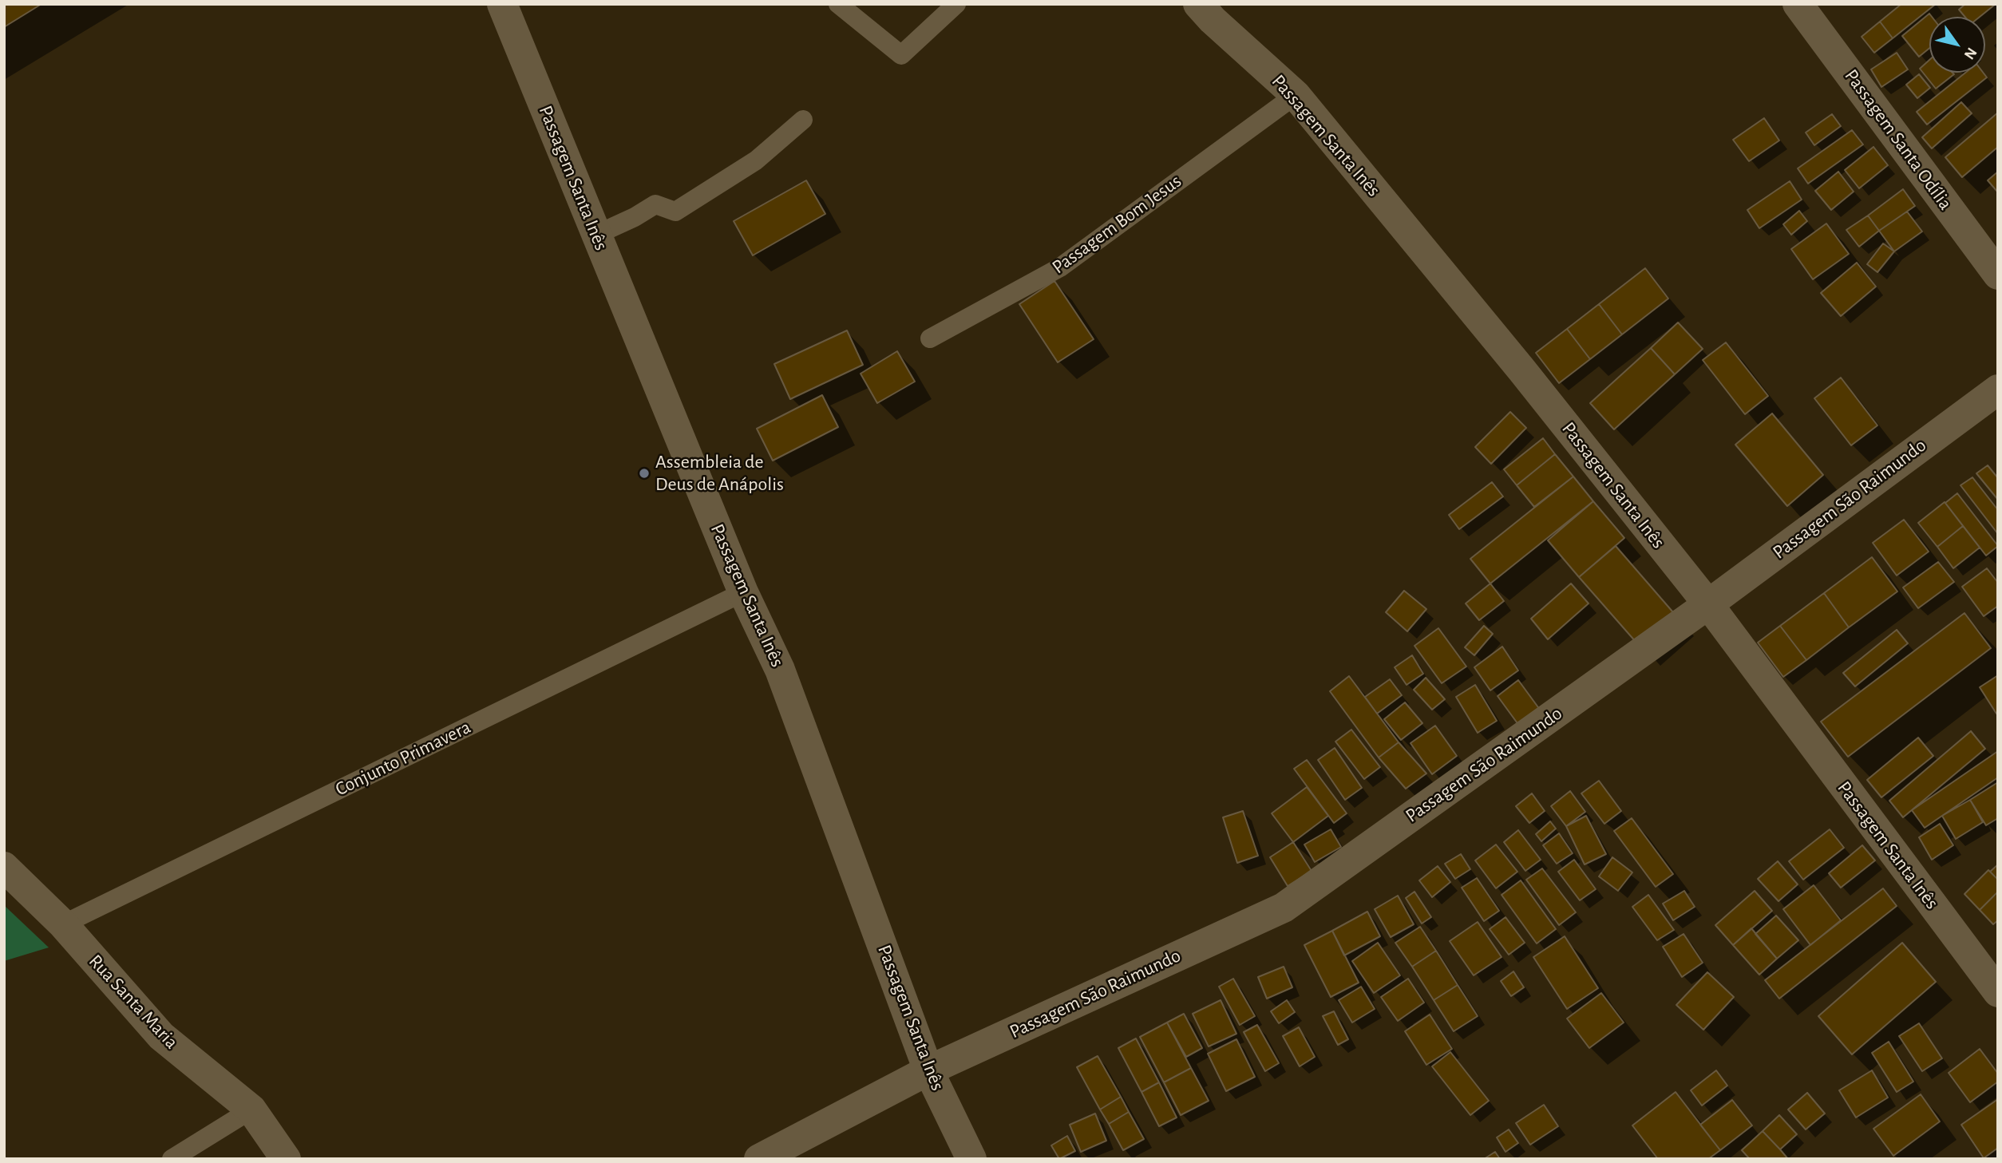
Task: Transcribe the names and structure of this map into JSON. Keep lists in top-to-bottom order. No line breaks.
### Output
{"streets":{"street":["Passagem Santa Inês","Passagem Santa Odília","Passagem São Raimundo","Rua Santa Maria"],"lane":["Passagem Bom Jesus","Conjunto Primavera"]},"crossings":[["Passagem Santa Inês","Passagem Bom Jesus"],["Passagem Santa Inês","Passagem São Raimundo"],["Passagem Santa Inês","Conjunto Primavera"],["Conjunto Primavera","Rua Santa Maria"]],"places":["Assembleia de Deus de Anápolis"],"north":"bottom right"}
